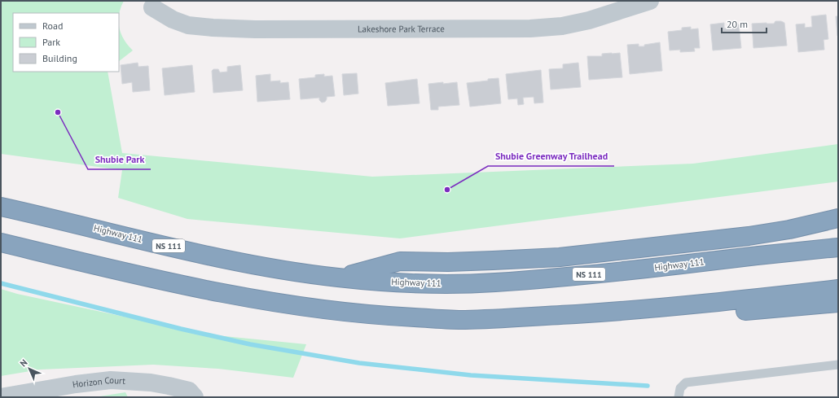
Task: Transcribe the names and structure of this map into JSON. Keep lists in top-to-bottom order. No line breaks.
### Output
{"streets":{"highway":["Highway 111","NS 111"],"street":["Lakeshore Park Terrace","Horizon Court"]},"places":["Shubie Park","Shubie Greenway Trailhead"],"legend":["Road","Park","Building"],"scale_bar":"20 m","north":"top left"}
